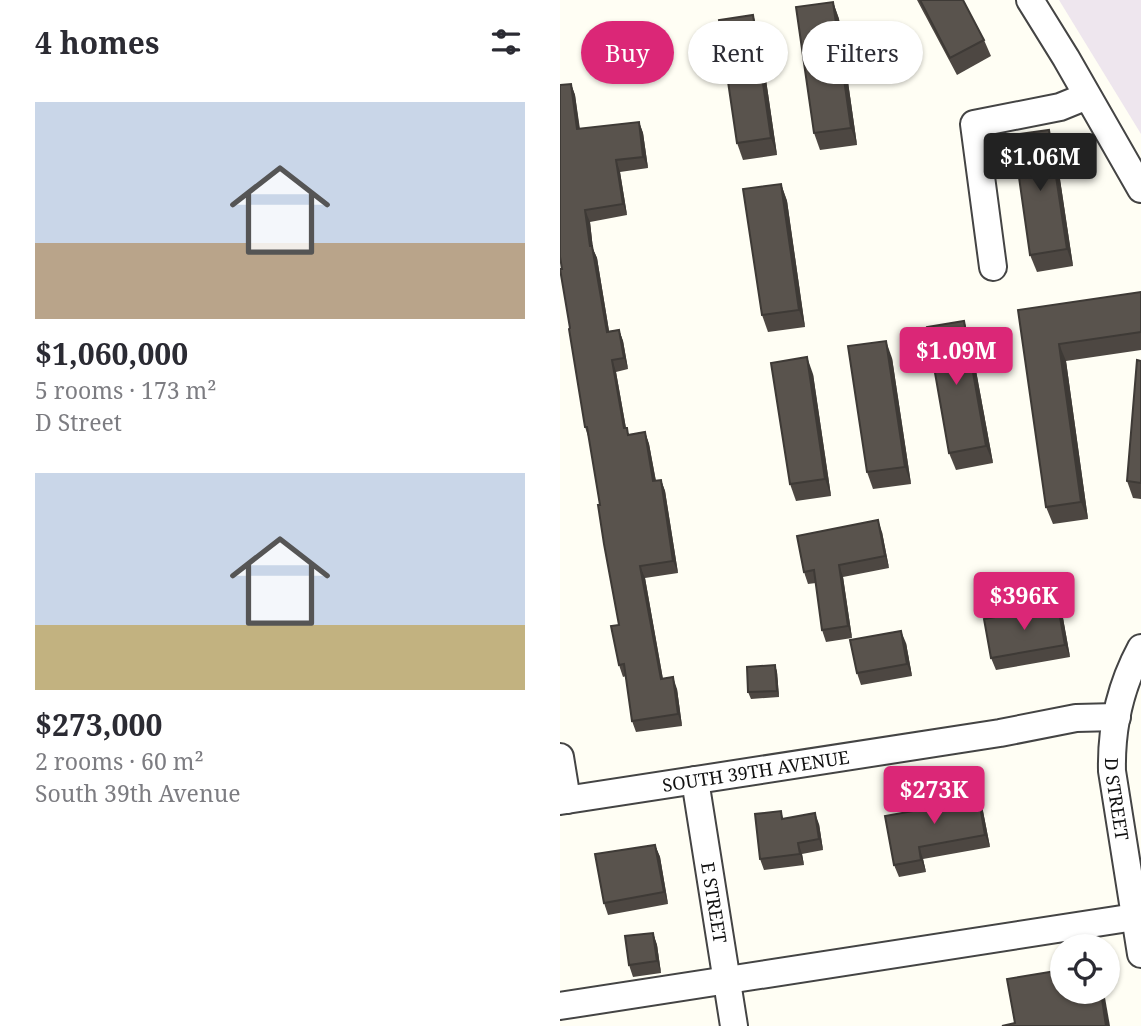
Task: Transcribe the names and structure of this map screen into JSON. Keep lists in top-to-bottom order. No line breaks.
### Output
{"streets":{"street":["SOUTH 39TH AVENUE","D STREET","E STREET"]},"crossings":[["SOUTH 39TH AVENUE","D STREET"],["SOUTH 39TH AVENUE","E STREET"]],"page":{"heading":"4 homes","chip":["Buy","Rent","Filters"],"list":[{"name":"$1,060,000","note":"5 rooms · 173 m² · D Street"},{"name":"$273,000","note":"2 rooms · 60 m² · South 39th Avenue"}],"price":["$1.06M","$1.09M","$396K","$273K"]}}
